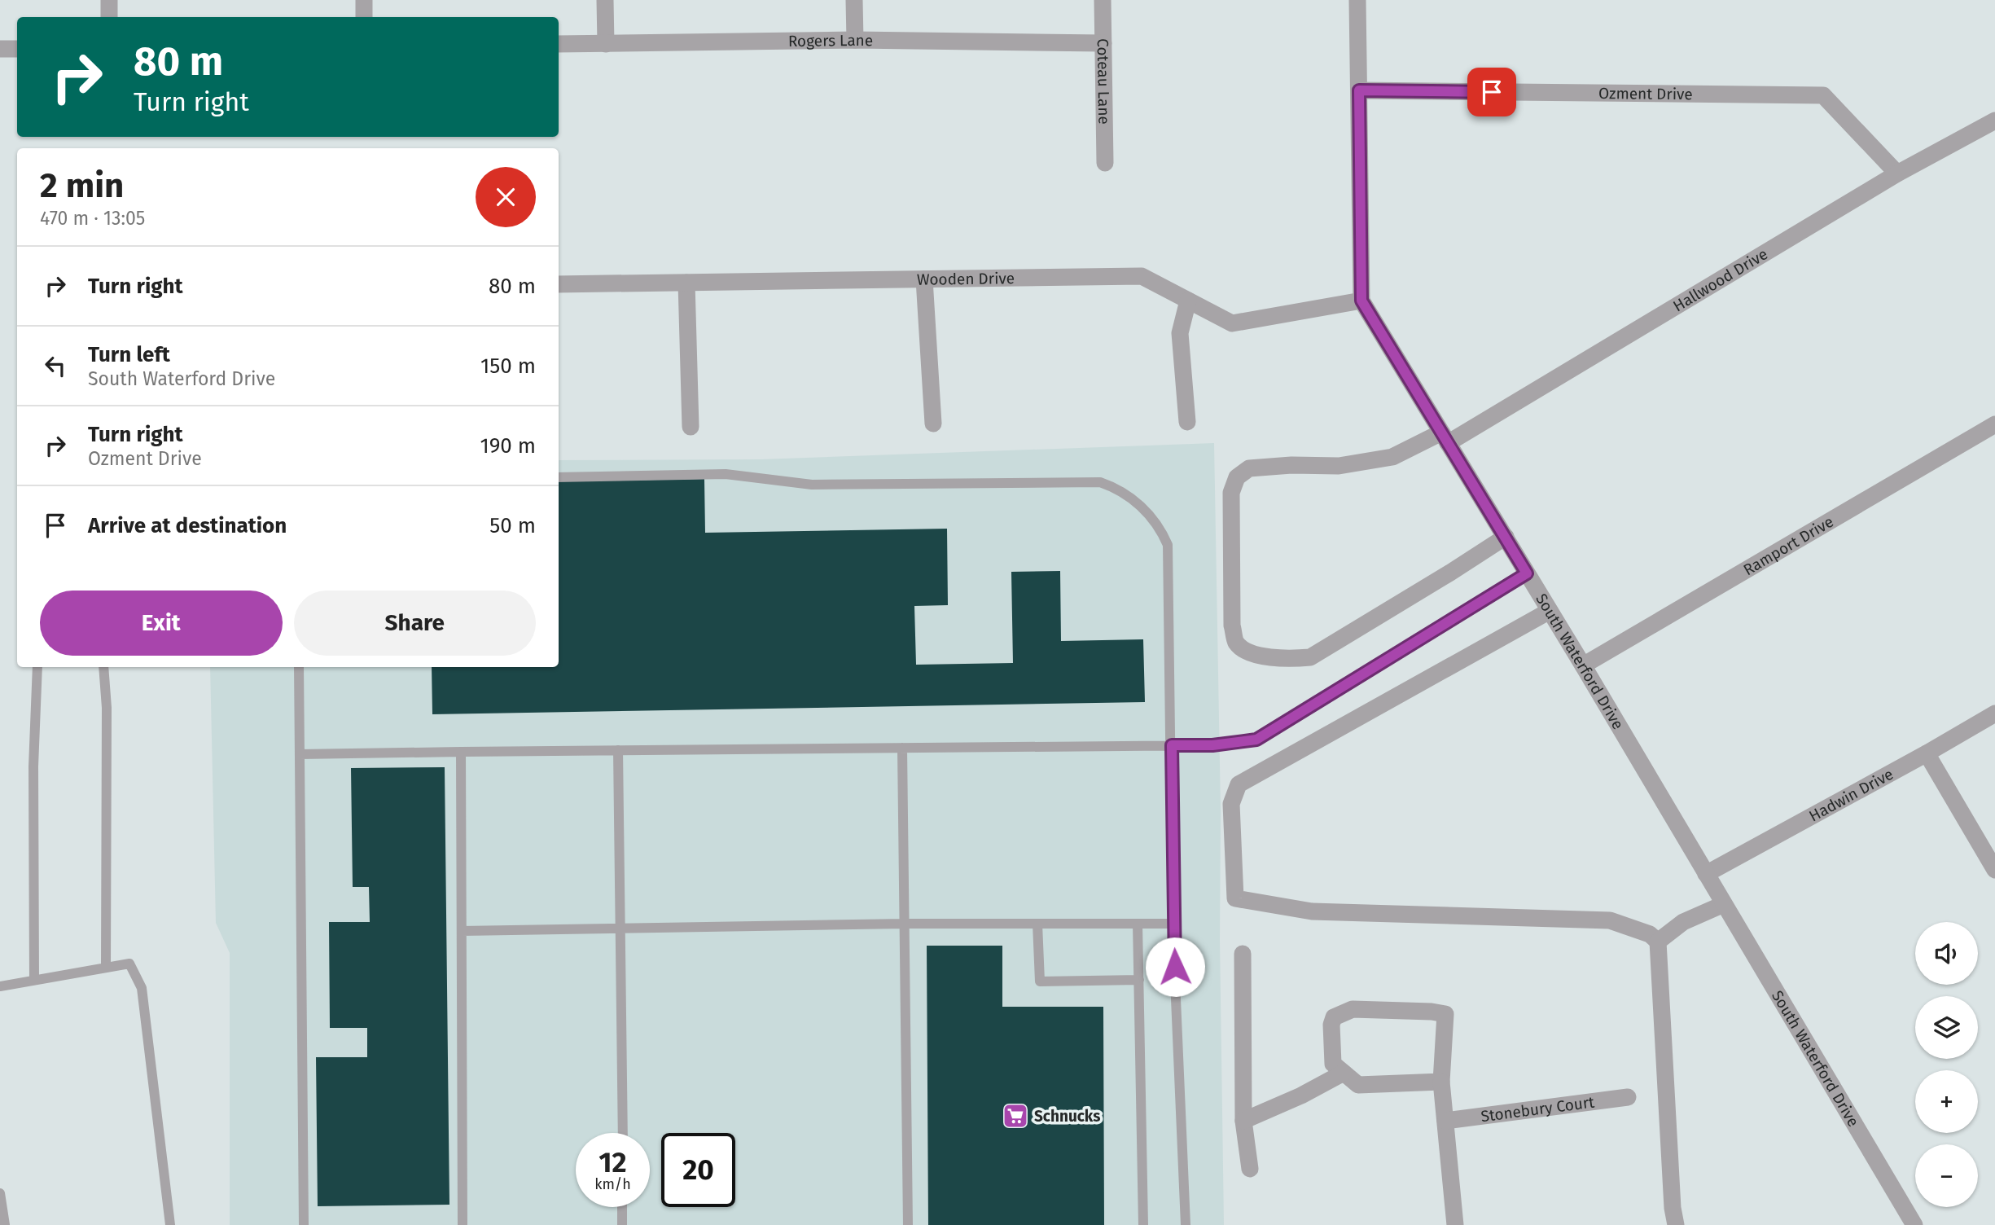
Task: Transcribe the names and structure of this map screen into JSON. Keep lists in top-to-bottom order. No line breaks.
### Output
{"streets":{"street":["Rogers Lane","Coteau Lane","Ozment Drive","Wooden Drive","Hallwood Drive","Ramport Drive","South Waterford Drive","Hadwin Drive","Stonebury Court"]},"crossings":[["Rogers Lane","Coteau Lane"],["Ozment Drive","Hallwood Drive"],["Wooden Drive","South Waterford Drive"],["Hallwood Drive","South Waterford Drive"],["Ramport Drive","South Waterford Drive"],["South Waterford Drive","Hadwin Drive"]],"places":{"supermarket":["Schnucks"]},"page":{"turn":["80 m","Turn right"],"heading":["2 min","470 m · 13:05"],"list":[{"name":"Turn right","value":"80 m"},{"name":"Turn left","note":"South Waterford Drive","value":"150 m"},{"name":"Turn right","note":"Ozment Drive","value":"190 m"},{"name":"Arrive at destination","value":"50 m"}],"buttons":["Exit","Share"],"map_buttons":["+","−"],"speed":"12 km/h","limit":"20"}}
